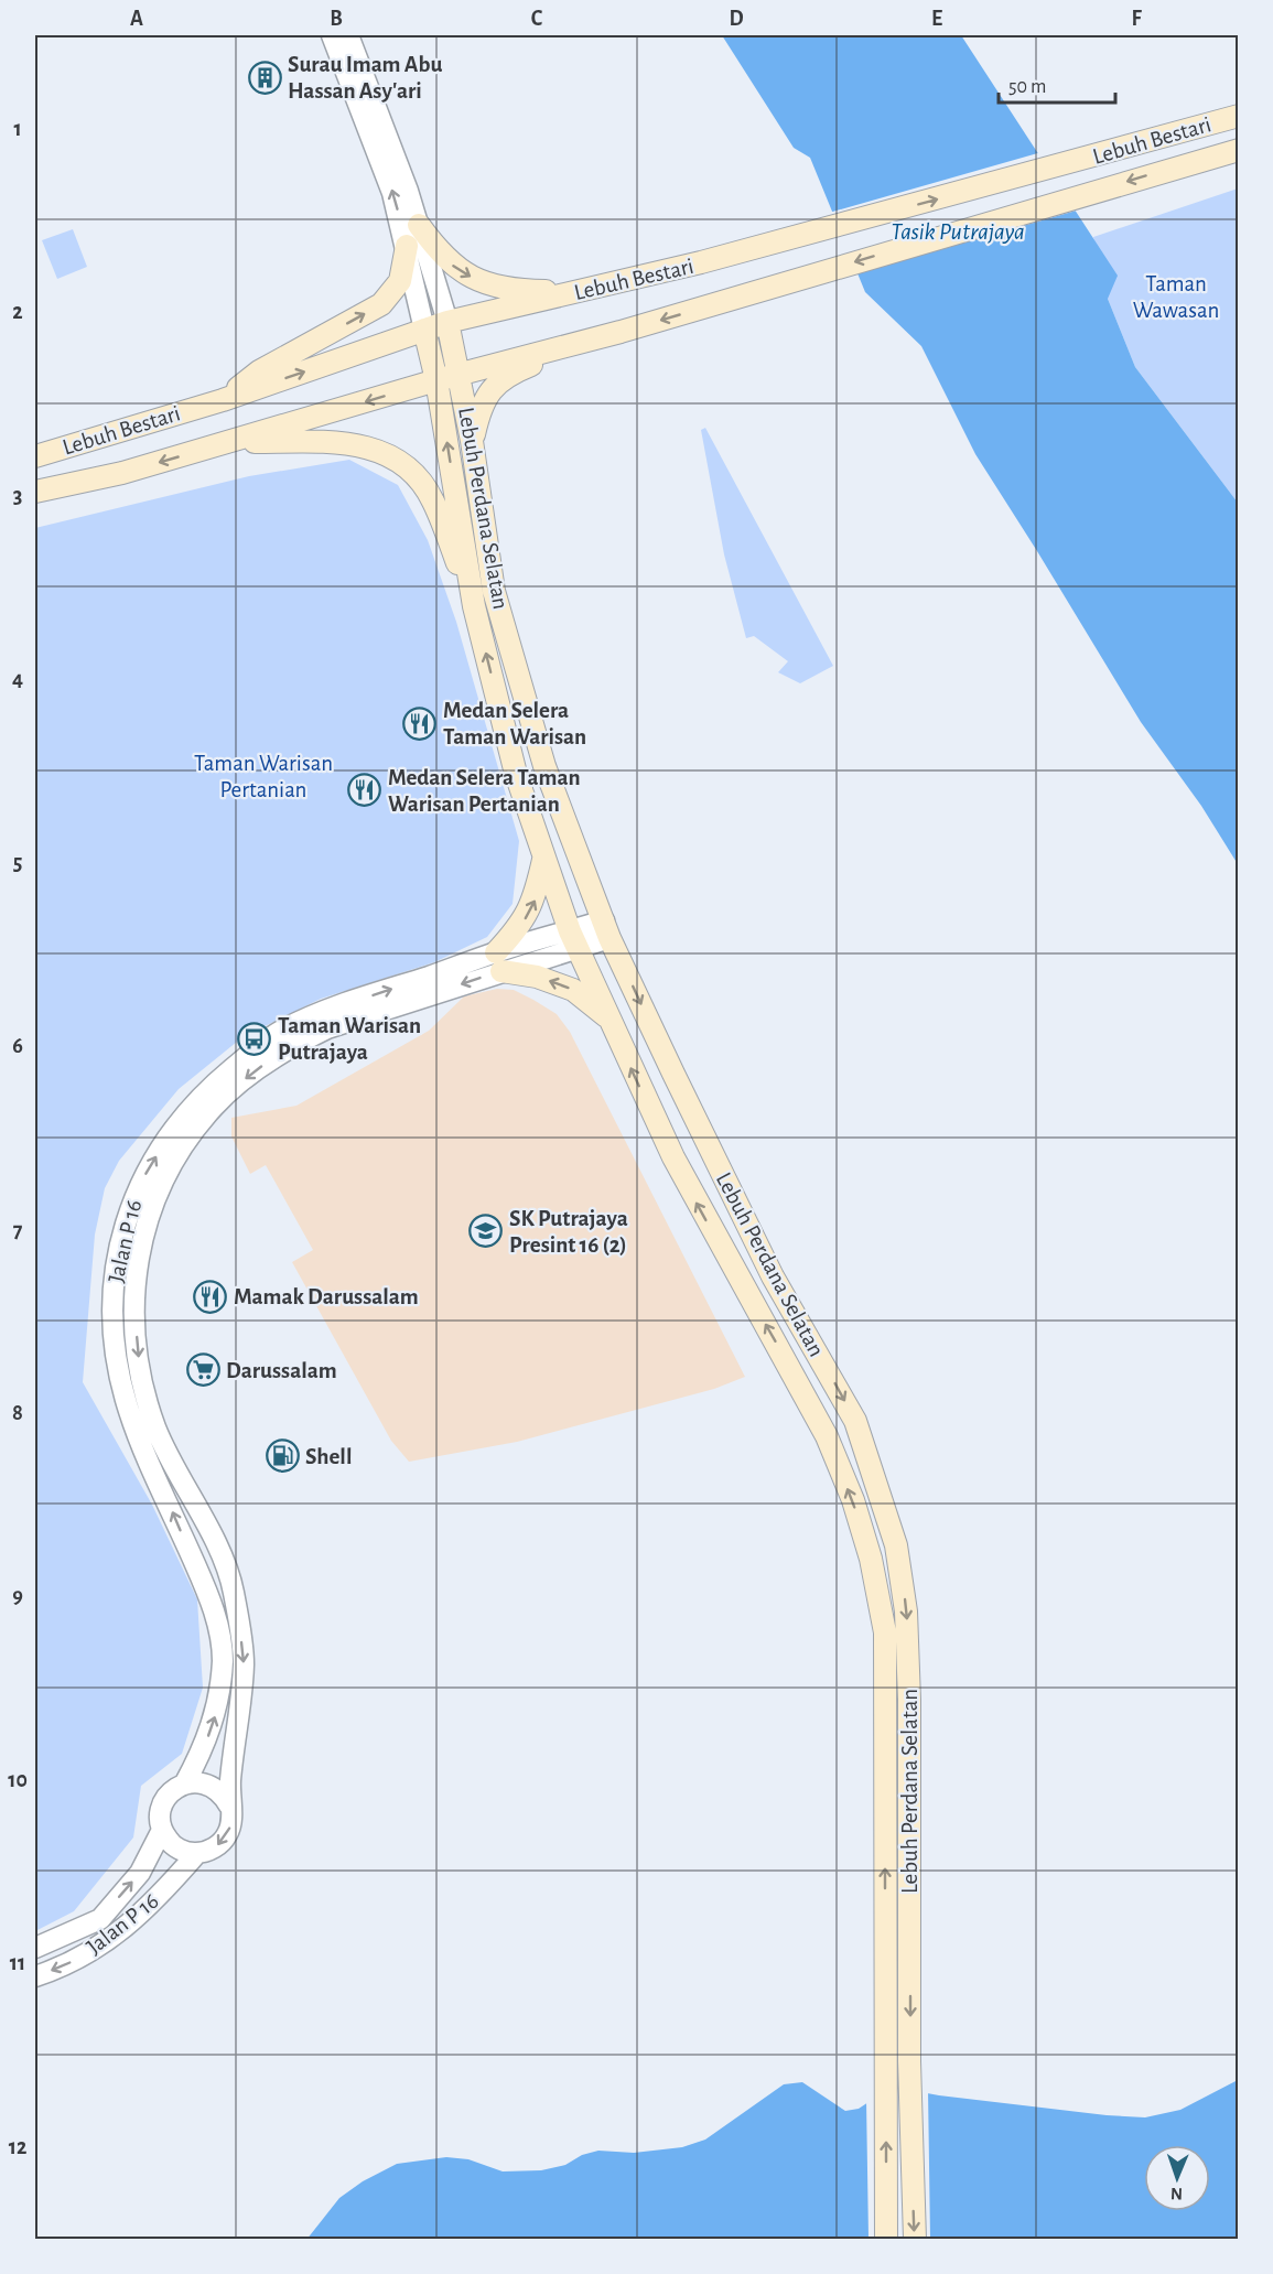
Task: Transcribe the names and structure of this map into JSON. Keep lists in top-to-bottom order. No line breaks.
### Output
{"streets":{"main road":["Lebuh Bestari","Lebuh Perdana Selatan"],"street":["Jalan P 16"]},"crossings":[["Lebuh Bestari","Lebuh Perdana Selatan"],["Lebuh Perdana Selatan","Jalan P 16"]],"water":["Tasik Putrajaya"],"parks":["Taman Wawasan","Taman Warisan Pertanian"],"places":{"building":["Surau Imam Abu Hassan Asy'ari"],"restaurant":["Medan Selera Taman Warisan","Medan Selera Taman Warisan Pertanian","Mamak Darussalam"],"bus stop":["Taman Warisan Putrajaya"],"school or university":["SK Putrajaya Presint 16 (2)"],"supermarket":["Darussalam"],"fuel station":["Shell"]},"scale_bar":"50 m","north":"bottom","grid":{"columns":["A","B","C","D","E","F"],"rows":["1","2","3","4","5","6","7","8","9","10","11","12"]}}
